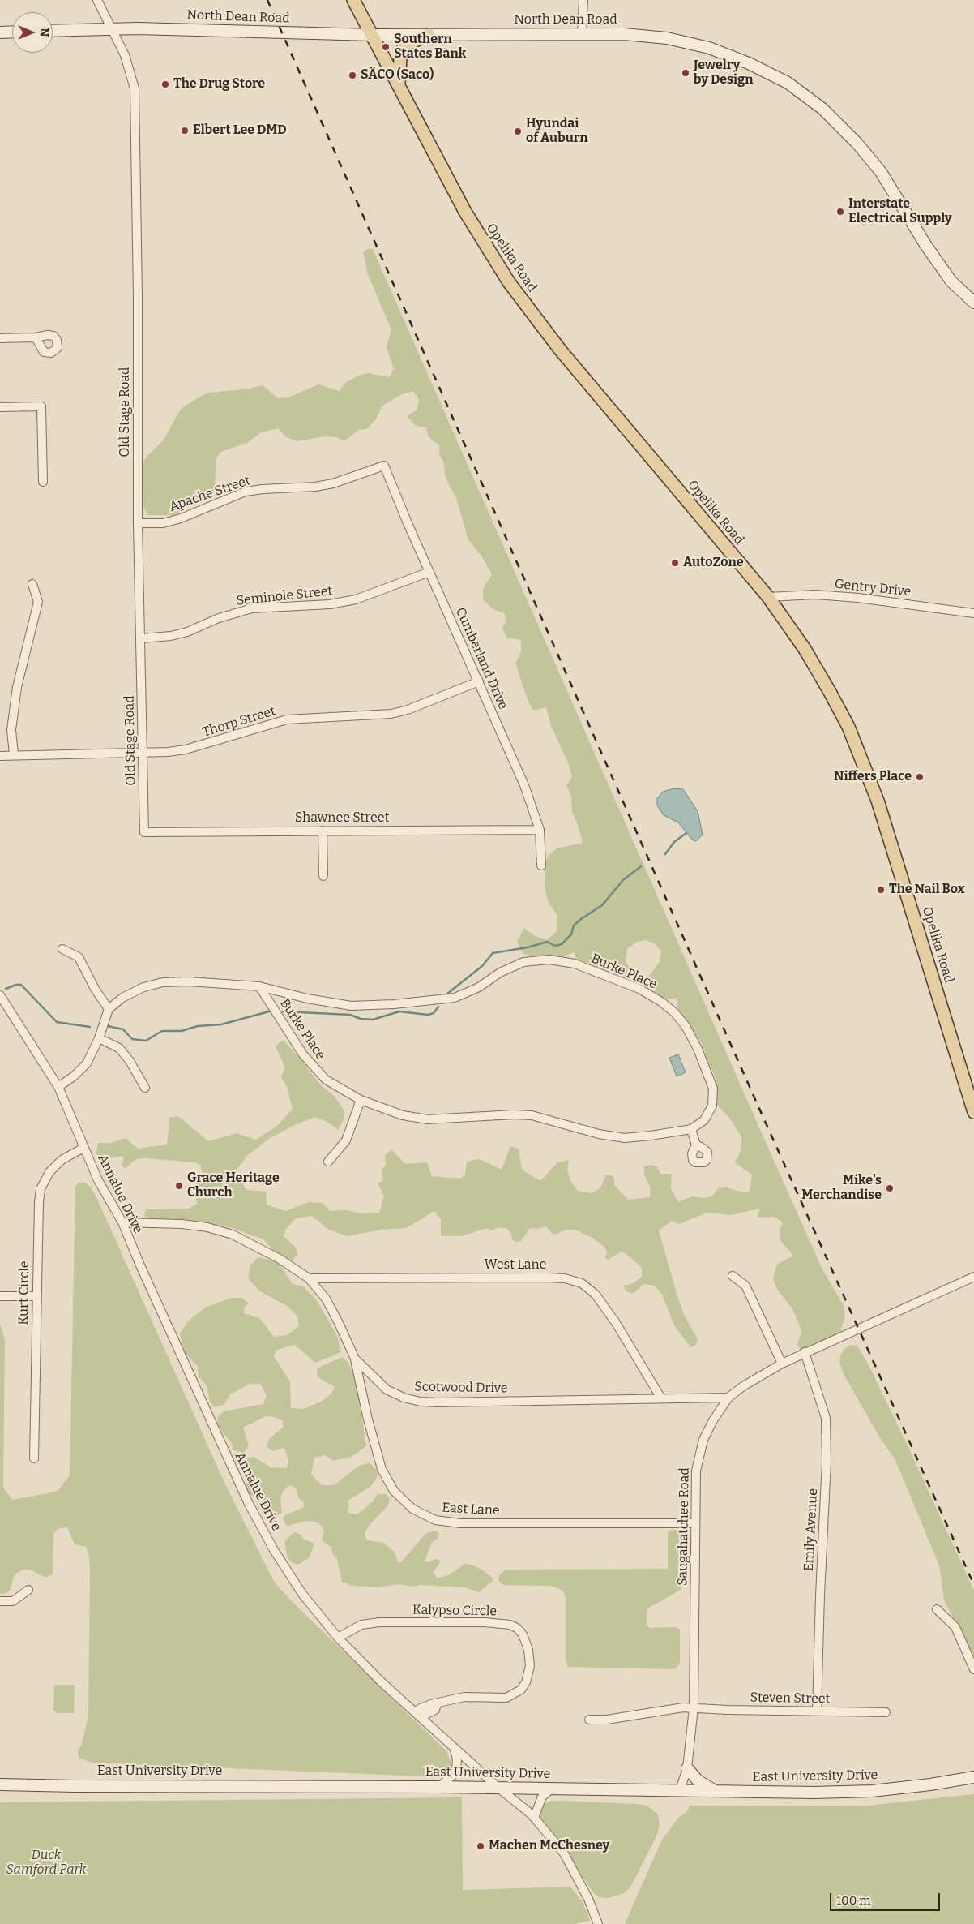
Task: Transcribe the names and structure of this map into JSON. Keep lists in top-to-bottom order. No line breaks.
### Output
{"streets":{"main road":["Opelika Road"],"street":["North Dean Road","Old Stage Road","Apache Street","Gentry Drive","Seminole Street","Cumberland Drive","Thorp Street","Shawnee Street","Burke Place","Annalue Drive","West Lane","Kurt Circle","Scotwood Drive","East Lane","Saugahatchee Road","Emily Avenue","Kalypso Circle","Steven Street","East University Drive"]},"crossings":[["North Dean Road","Opelika Road"],["North Dean Road","Old Stage Road"],["Opelika Road","Gentry Drive"],["Old Stage Road","Apache Street"],["Old Stage Road","Seminole Street"],["Old Stage Road","Thorp Street"],["Old Stage Road","Shawnee Street"],["Apache Street","Cumberland Drive"],["Seminole Street","Cumberland Drive"],["Cumberland Drive","Thorp Street"],["Cumberland Drive","Shawnee Street"],["Annalue Drive","Kurt Circle"],["Annalue Drive","Scotwood Drive"],["Annalue Drive","Kalypso Circle"],["Annalue Drive","East University Drive"],["West Lane","Scotwood Drive"],["Scotwood Drive","East Lane"],["Scotwood Drive","Saugahatchee Road"],["East Lane","Saugahatchee Road"],["Saugahatchee Road","Emily Avenue"],["Saugahatchee Road","Steven Street"],["Saugahatchee Road","East University Drive"],["Emily Avenue","Steven Street"]],"parks":["Duck Samford Park"],"places":["Southern States Bank","Jewelry by Design","SÄCO (Saco)","The Drug Store","Elbert Lee DMD","Hyundai of Auburn","Interstate Electrical Supply","AutoZone","Niffers Place","The Nail Box","Grace Heritage Church","Mike's Merchandise","Machen McChesney"],"scale_bar":"100 m","north":"right"}
